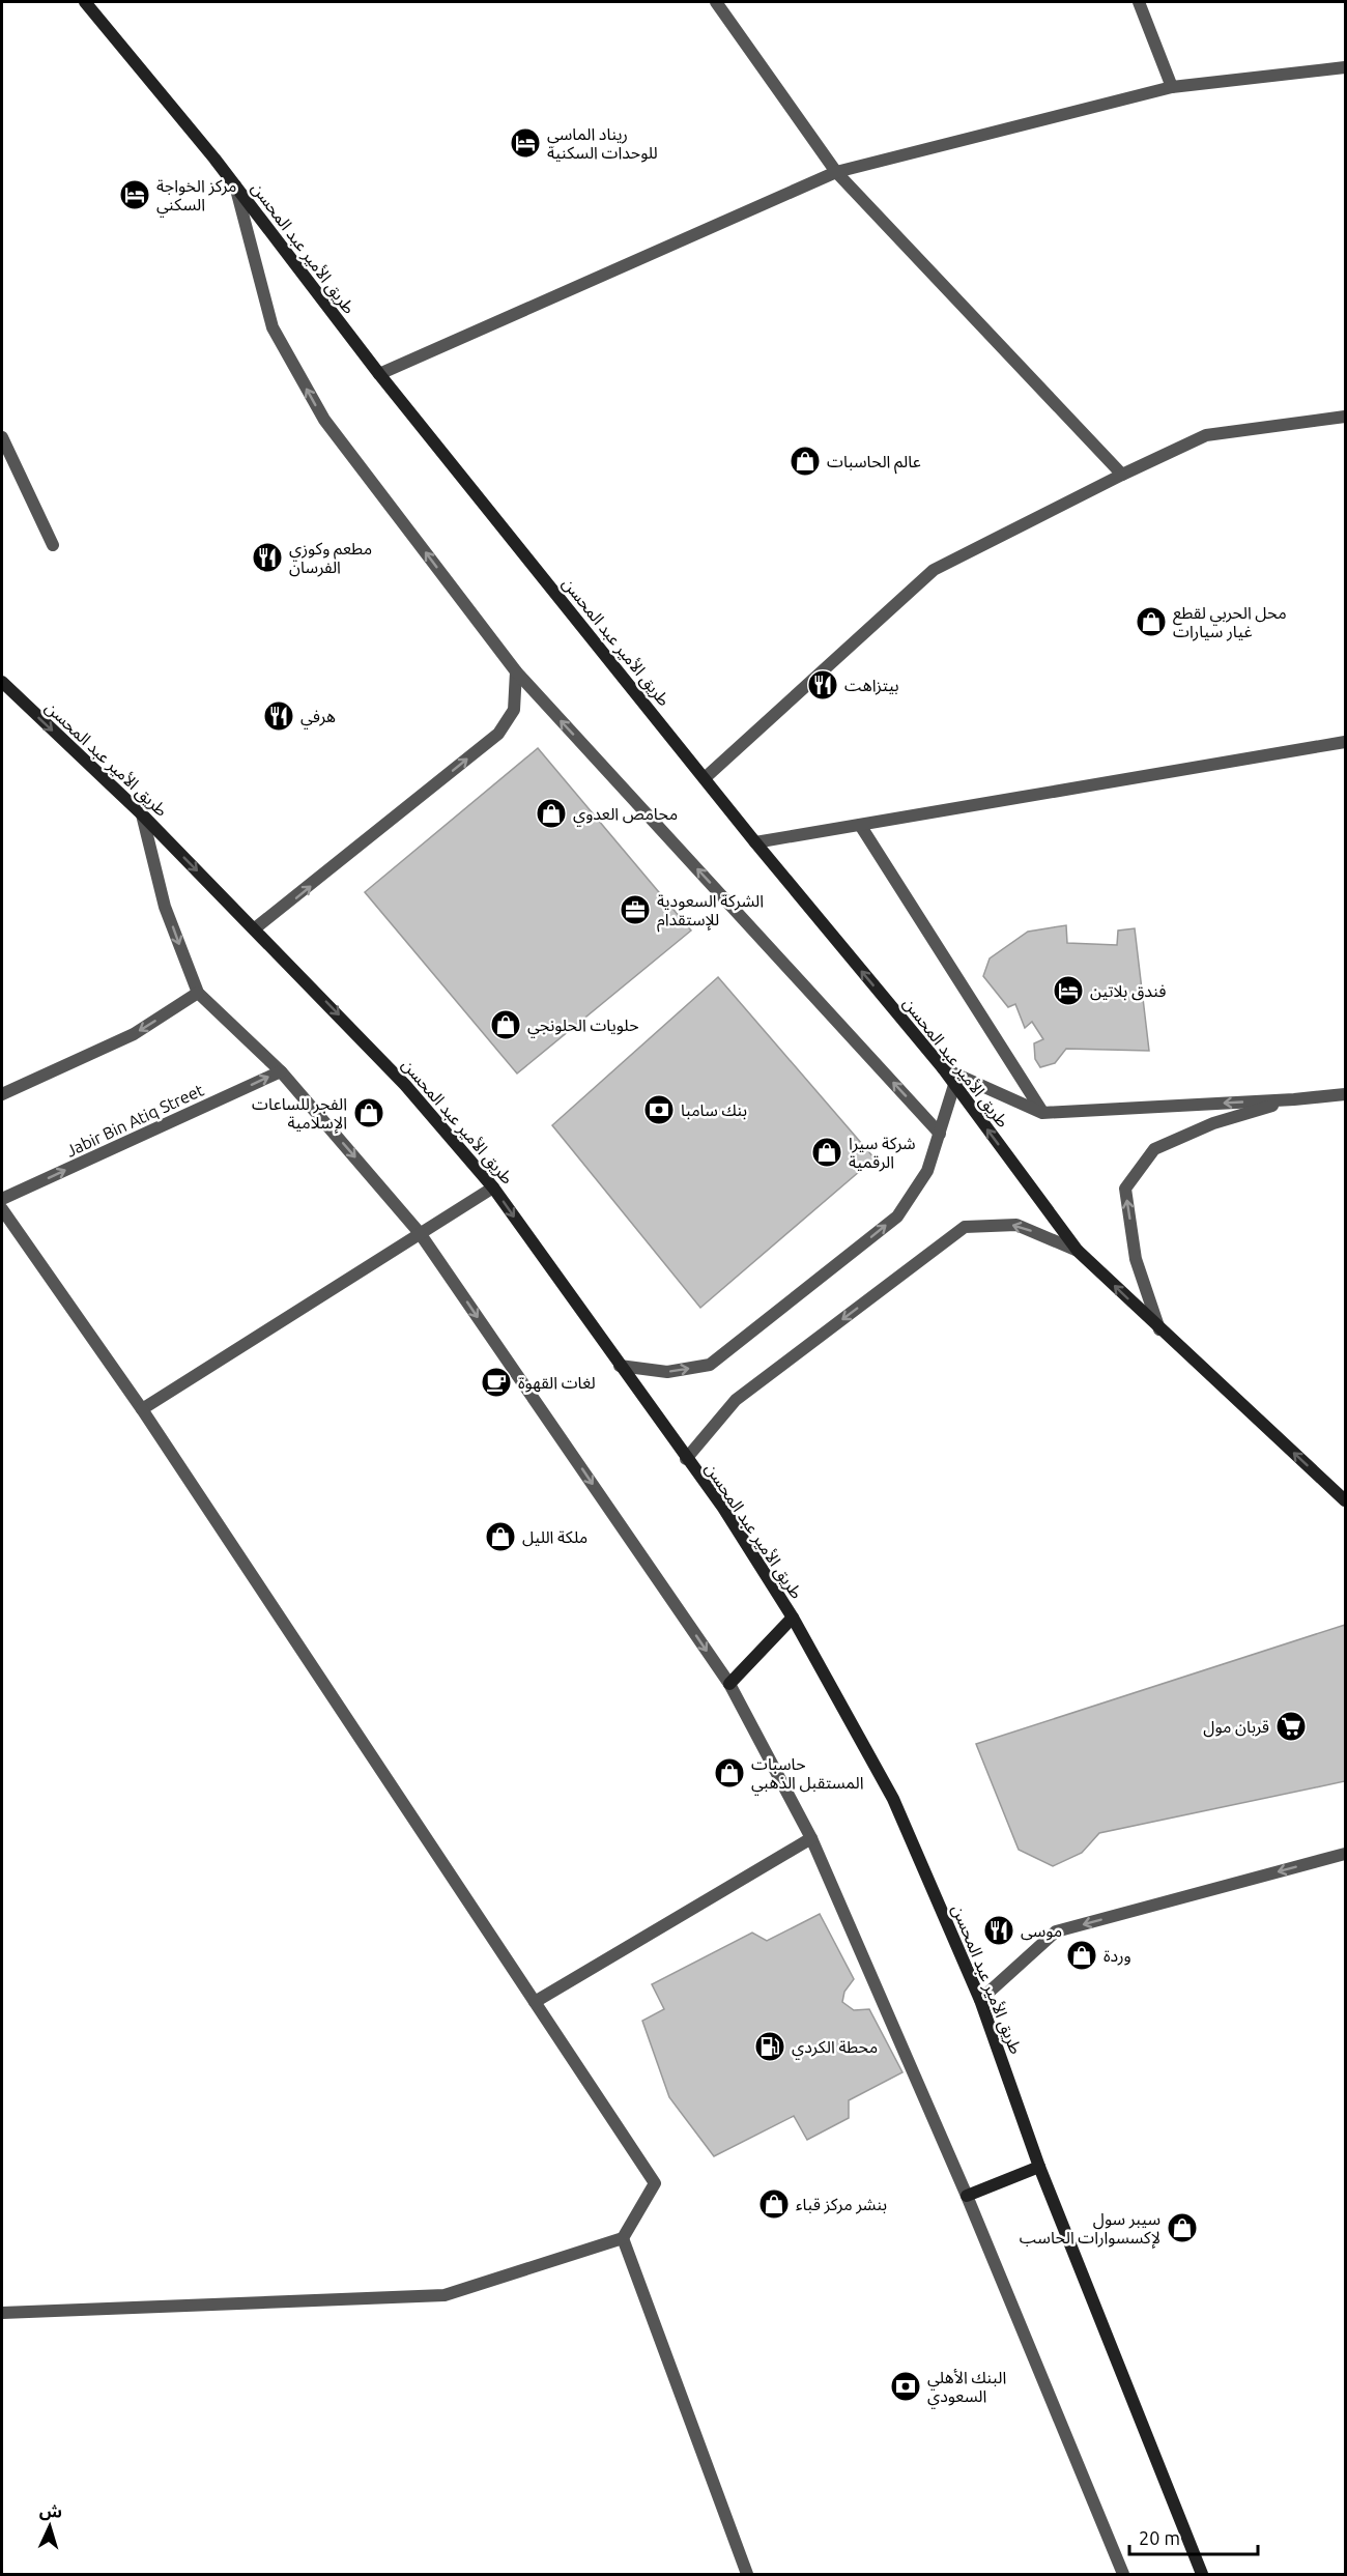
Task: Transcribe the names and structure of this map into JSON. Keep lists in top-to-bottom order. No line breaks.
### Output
{"streets":{"main road":["طريق الأمير عبد المحسن"],"street":["Jabir Bin Atiq Street"]},"places":{"hotel":["ريناد الماسي للوحدات السكنية","مركز الخواجة السكني","فندق بلاتين"],"shop":["عالم الحاسبات","محل الحربي لقطع غيار سيارات","محامص العدوي","حلويات الحلونجي","الفجر للساعات الإسلامية","شركة سيرا الرقمية","ملكة الليل","حاسبات المستقبل الذهبي","وردة","بنشر مركز قباء","سيبر سول لإكسسوارات الحاسب"],"restaurant":["مطعم وكوزي الفرسان","بيتزاهت","هرفي","موسى"],"office":["الشركة السعودية للإستقدام"],"bank":["بنك سامبا","البنك الأهلي السعودي"],"cafe":["لغات القهوة"],"supermarket":["قربان مول"],"fuel station":["محطة الكردي"]},"scale_bar":"20 m","north":"top"}
